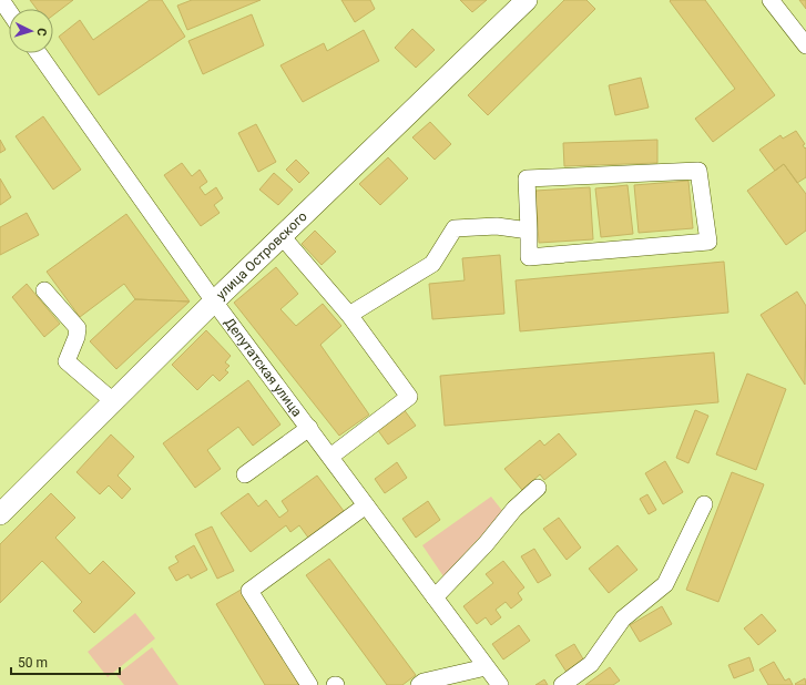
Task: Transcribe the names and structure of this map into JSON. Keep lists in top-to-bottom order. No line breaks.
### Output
{"streets":{"main road":["улица Островского"],"street":["Депутатская улица"]},"crossings":[["улица Островского","Депутатская улица"]],"scale_bar":"50 m","north":"right"}
